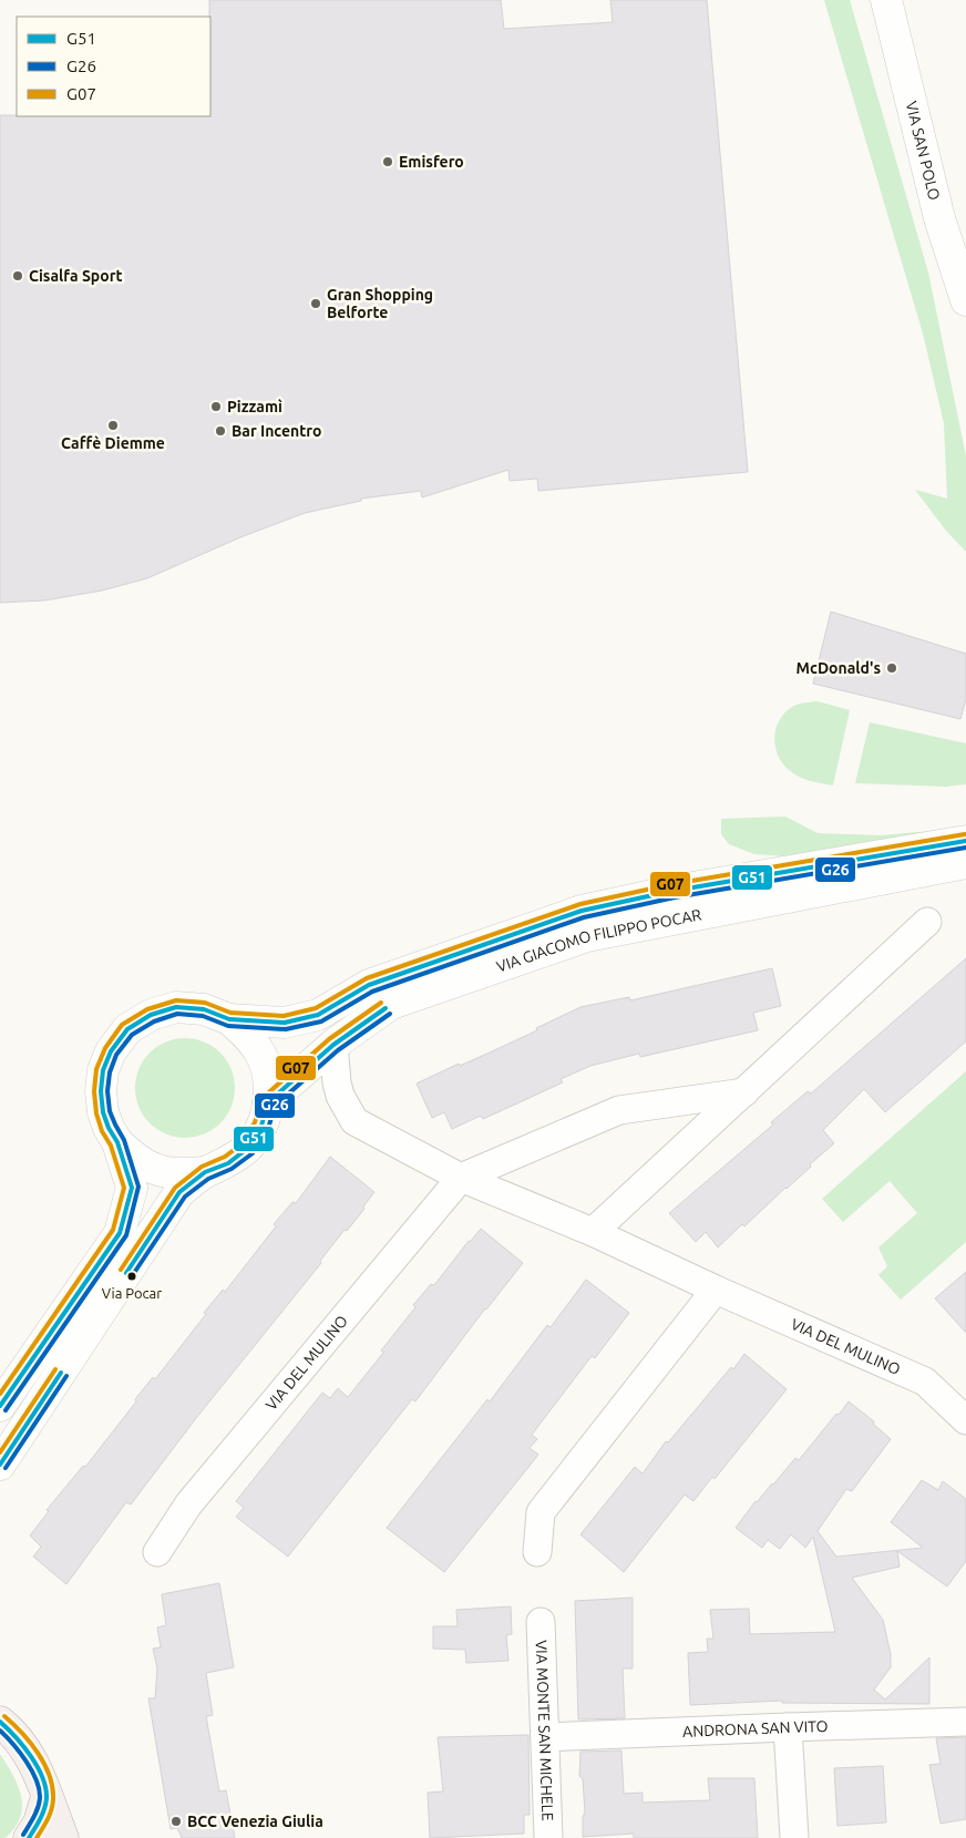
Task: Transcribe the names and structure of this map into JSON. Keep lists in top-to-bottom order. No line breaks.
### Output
{"streets":{"main road":["VIA SAN POLO","VIA GIACOMO FILIPPO POCAR"],"street":["VIA DEL MULINO","ANDRONA SAN VITO","VIA MONTE SAN MICHELE"]},"crossings":[["VIA GIACOMO FILIPPO POCAR","VIA DEL MULINO"],["ANDRONA SAN VITO","VIA MONTE SAN MICHELE"]],"places":["Emisfero","Cisalfa Sport","Gran Shopping Belforte","Pizzamì","Caffè Diemme","Bar Incentro","McDonald's","Via Pocar","BCC Venezia Giulia"],"lines":["transit line G07","transit line G51","transit line G26"],"legend":["G51","G26","G07"]}
